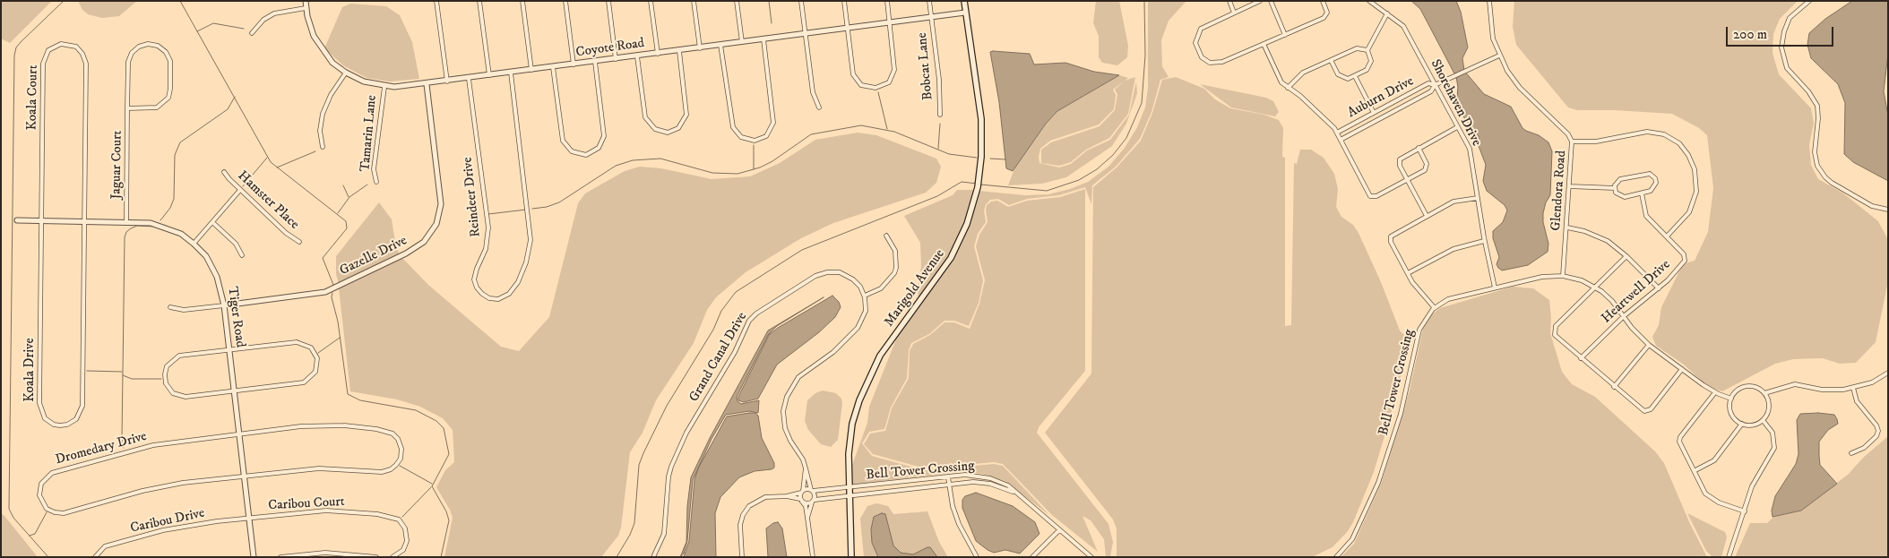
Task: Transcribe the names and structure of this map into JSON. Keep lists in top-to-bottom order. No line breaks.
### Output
{"streets":{"main road":["Marigold Avenue"],"street":["Coyote Road","Bobcat Lane","Koala Court","Auburn Drive","Shorehaven Drive","Tamarin Lane","Jaguar Court","Glendora Road","Reindeer Drive","Hamster Place","Gazelle Drive","Heartwell Drive","Tiger Road","Grand Canal Drive","Koala Drive","Bell Tower Crossing","Dromedary Drive","Caribou Court","Caribou Drive"]},"crossings":[["Coyote Road","Bobcat Lane"],["Coyote Road","Tamarin Lane"],["Coyote Road","Reindeer Drive"],["Coyote Road","Gazelle Drive"],["Coyote Road","Marigold Avenue"],["Koala Court","Tiger Road"],["Koala Court","Koala Drive"],["Auburn Drive","Shorehaven Drive"],["Auburn Drive","Glendora Road"],["Shorehaven Drive","Bell Tower Crossing"],["Jaguar Court","Tiger Road"],["Glendora Road","Bell Tower Crossing"],["Gazelle Drive","Tiger Road"],["Marigold Avenue","Bell Tower Crossing"],["Heartwell Drive","Bell Tower Crossing"],["Tiger Road","Koala Drive"],["Tiger Road","Dromedary Drive"],["Tiger Road","Caribou Court"],["Tiger Road","Caribou Drive"],["Caribou Court","Caribou Drive"]],"scale_bar":"200 m"}
